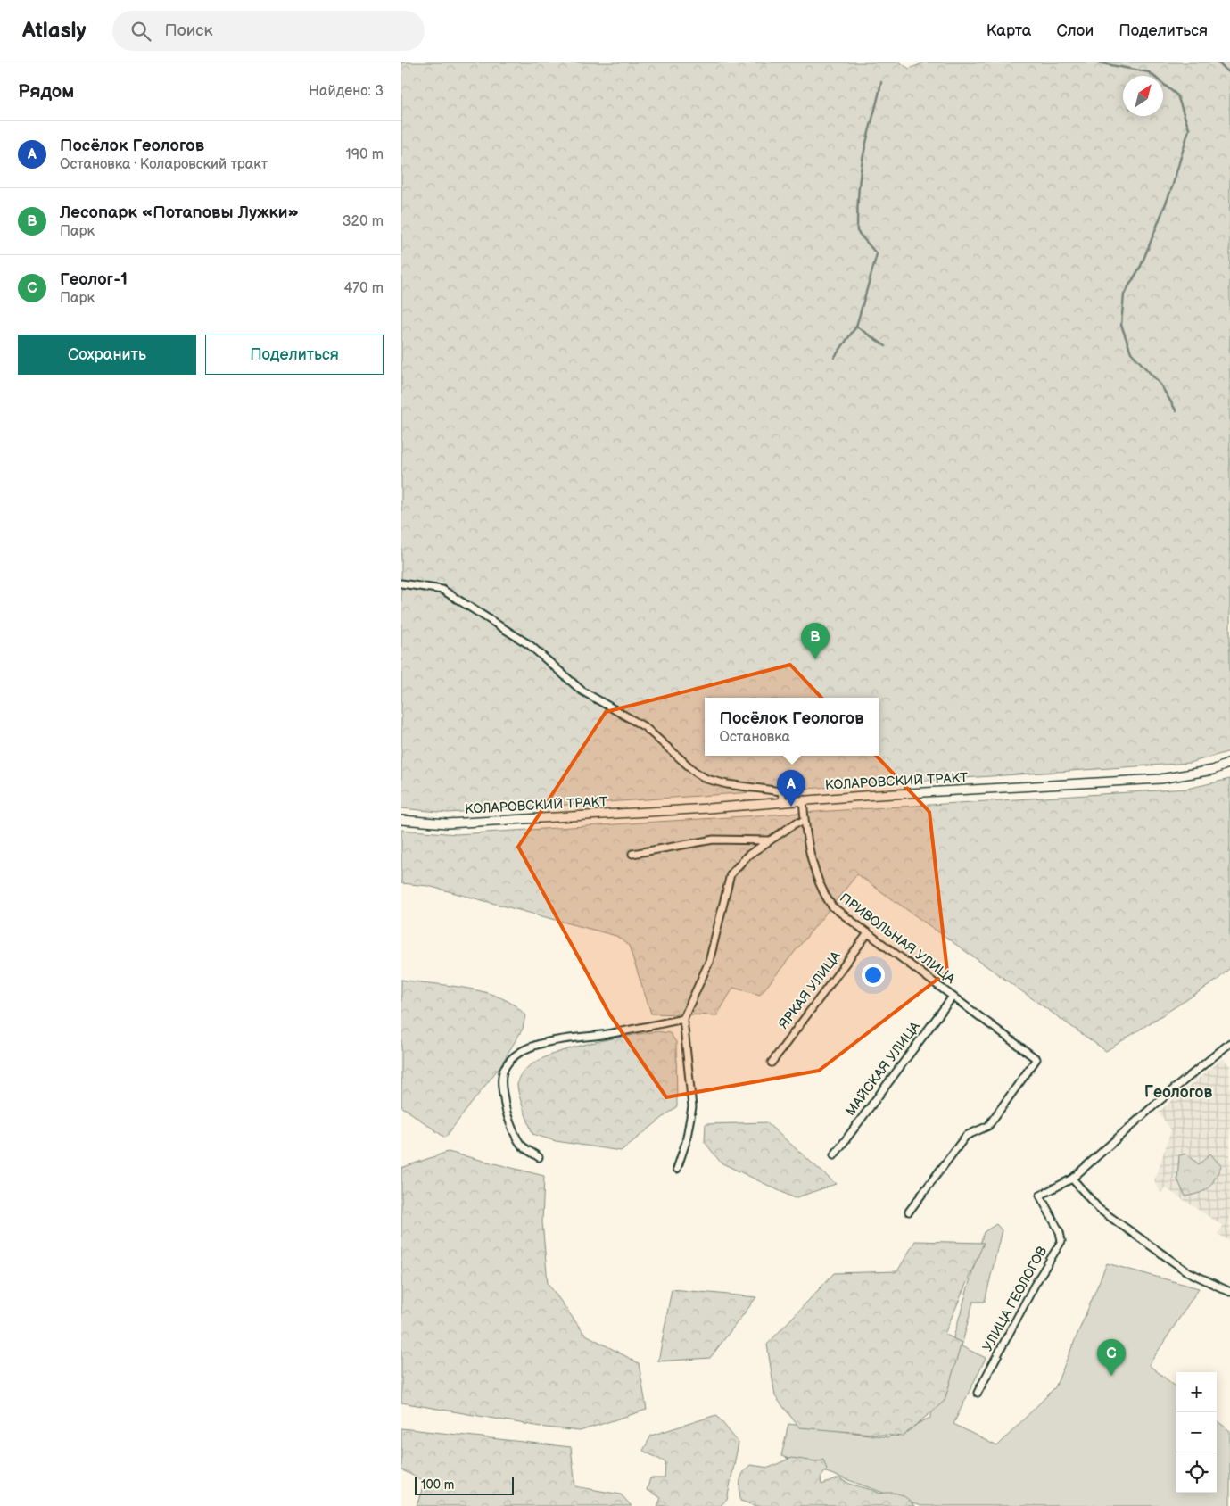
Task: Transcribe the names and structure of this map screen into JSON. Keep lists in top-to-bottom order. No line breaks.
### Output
{"streets":{"street":["КОЛАРОВСКИЙ ТРАКТ","ПРИВОЛЬНАЯ УЛИЦА","ЯРКАЯ УЛИЦА","МАЙСКАЯ УЛИЦА","УЛИЦА ГЕОЛОГОВ"]},"crossings":[["КОЛАРОВСКИЙ ТРАКТ","ПРИВОЛЬНАЯ УЛИЦА"],["ПРИВОЛЬНАЯ УЛИЦА","ЯРКАЯ УЛИЦА"],["ПРИВОЛЬНАЯ УЛИЦА","МАЙСКАЯ УЛИЦА"]],"districts":["Геологов"],"scale_bar":"100 m","north":"top right","page":{"header":"Atlasly","search":"Поиск","nav":["Карта","Слои","Поделиться"],"heading":["Рядом","Найдено: 3"],"list":[{"mark":"A","name":"Посёлок Геологов","note":"Остановка · Коларовский тракт","value":"190 m"},{"mark":"B","name":"Лесопарк «Потаповы Лужки»","note":"Парк","value":"320 m"},{"mark":"C","name":"Геолог-1","note":"Парк","value":"470 m"}],"buttons":["Сохранить","Поделиться"],"pins":["B","A","C"],"popup":["Посёлок Геологов","Остановка"],"map_buttons":["+","−"],"scale":"100 m"}}
